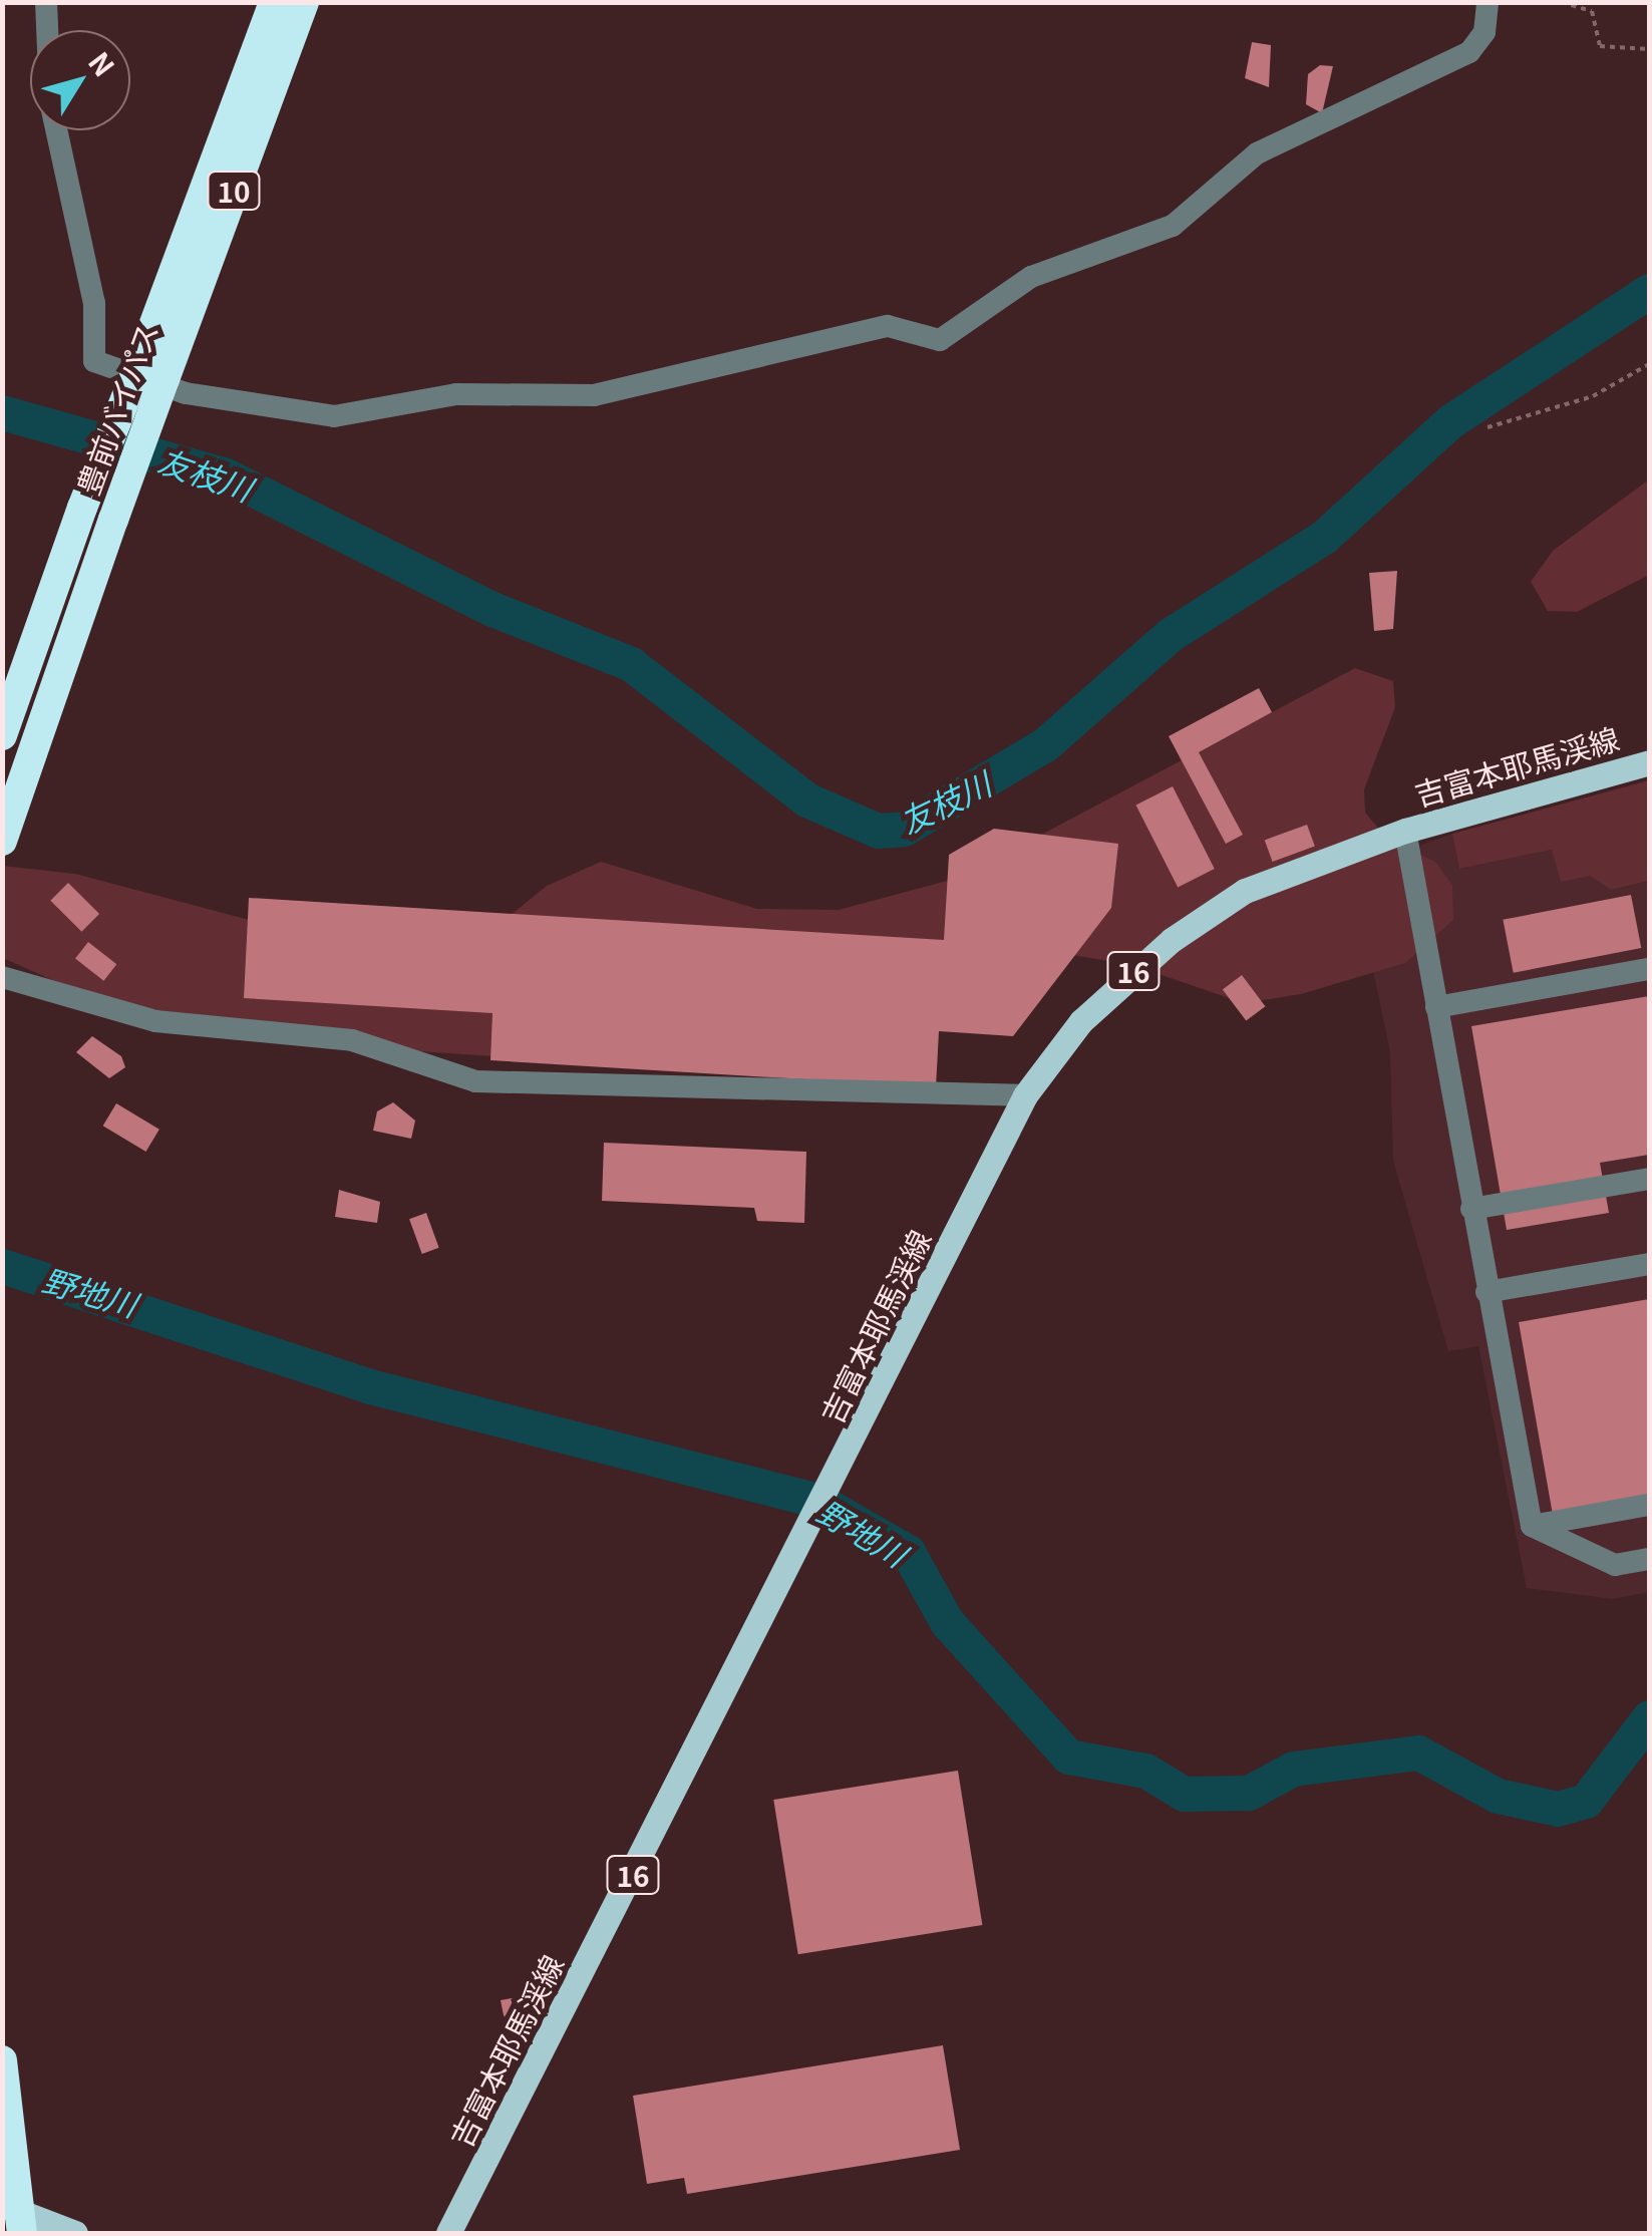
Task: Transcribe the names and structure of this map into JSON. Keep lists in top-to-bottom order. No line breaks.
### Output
{"streets":{"highway":["10","豊前バイパス"],"main road":["吉富本耶馬渓線","16"]},"water":["友枝川","野地川"],"north":"top right"}
